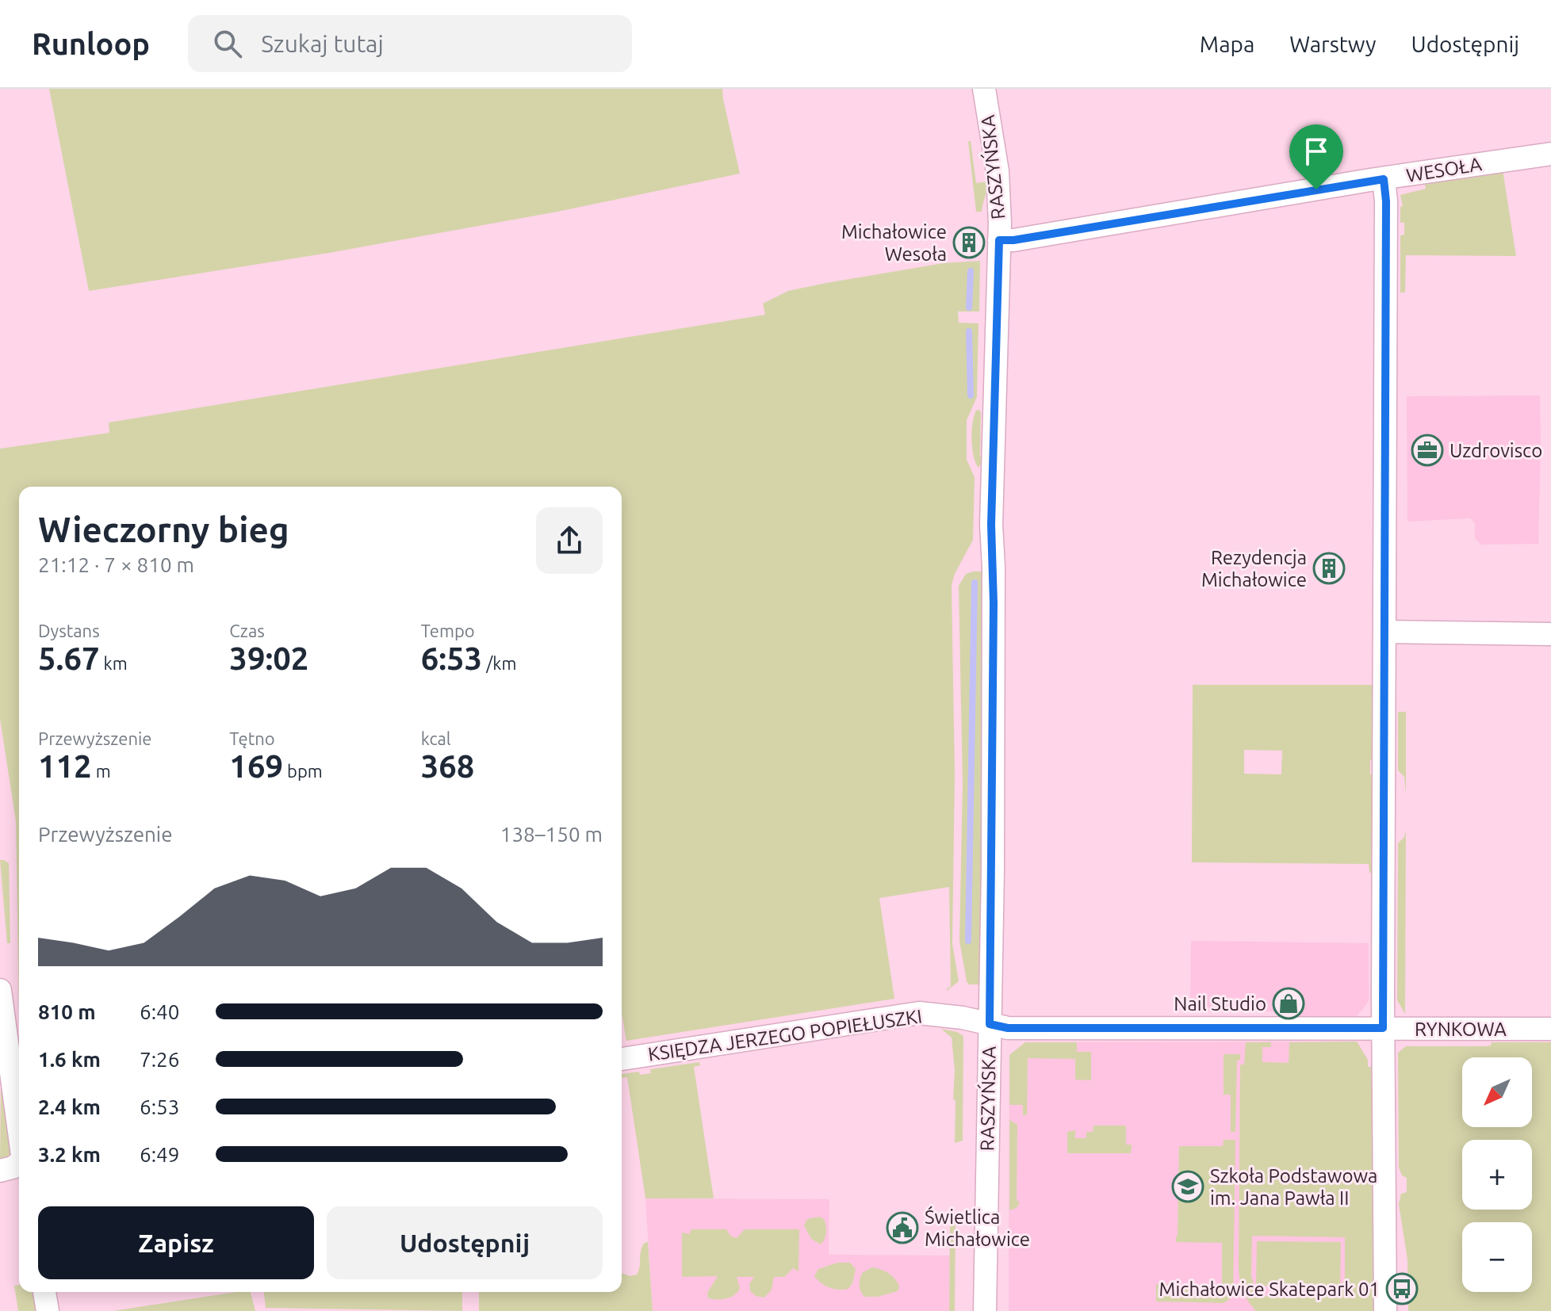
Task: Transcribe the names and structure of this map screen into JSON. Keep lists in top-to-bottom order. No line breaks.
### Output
{"streets":{"street":["RASZYŃSKA","WESOŁA","RYNKOWA","KSIĘDZA JERZEGO POPIEŁUSZKI"]},"crossings":[["RASZYŃSKA","WESOŁA"],["RASZYŃSKA","RYNKOWA"],["RASZYŃSKA","KSIĘDZA JERZEGO POPIEŁUSZKI"],["RYNKOWA","KSIĘDZA JERZEGO POPIEŁUSZKI"]],"places":{"building":["Michałowice Wesoła","Rezydencja Michałowice"],"office":["Uzdrovisco"],"shop":["Nail Studio"],"school or university":["Szkoła Podstawowa im. Jana Pawła II"],"public building":["Świetlica Michałowice"],"bus stop":["Michałowice Skatepark 01"]},"north":"bottom left","page":{"header":"Runloop","search":"Szukaj tutaj","nav":["Mapa","Warstwy","Udostępnij"],"heading":["Wieczorny bieg","21:12 · 7 × 810 m"],"stats":[["Dystans","5.67 km"],["Czas","39:02"],["Tempo","6:53 /km"],["Przewyższenie","112 m"],["Tętno","169 bpm"],["kcal","368"]],"chart":["Przewyższenie","138–150 m"],"list":[{"name":"810 m","note":"6:40"},{"name":"1.6 km","note":"7:26"},{"name":"2.4 km","note":"6:53"},{"name":"3.2 km","note":"6:49"}],"map_buttons":["+","−"],"buttons":["Zapisz","Udostępnij"]}}
